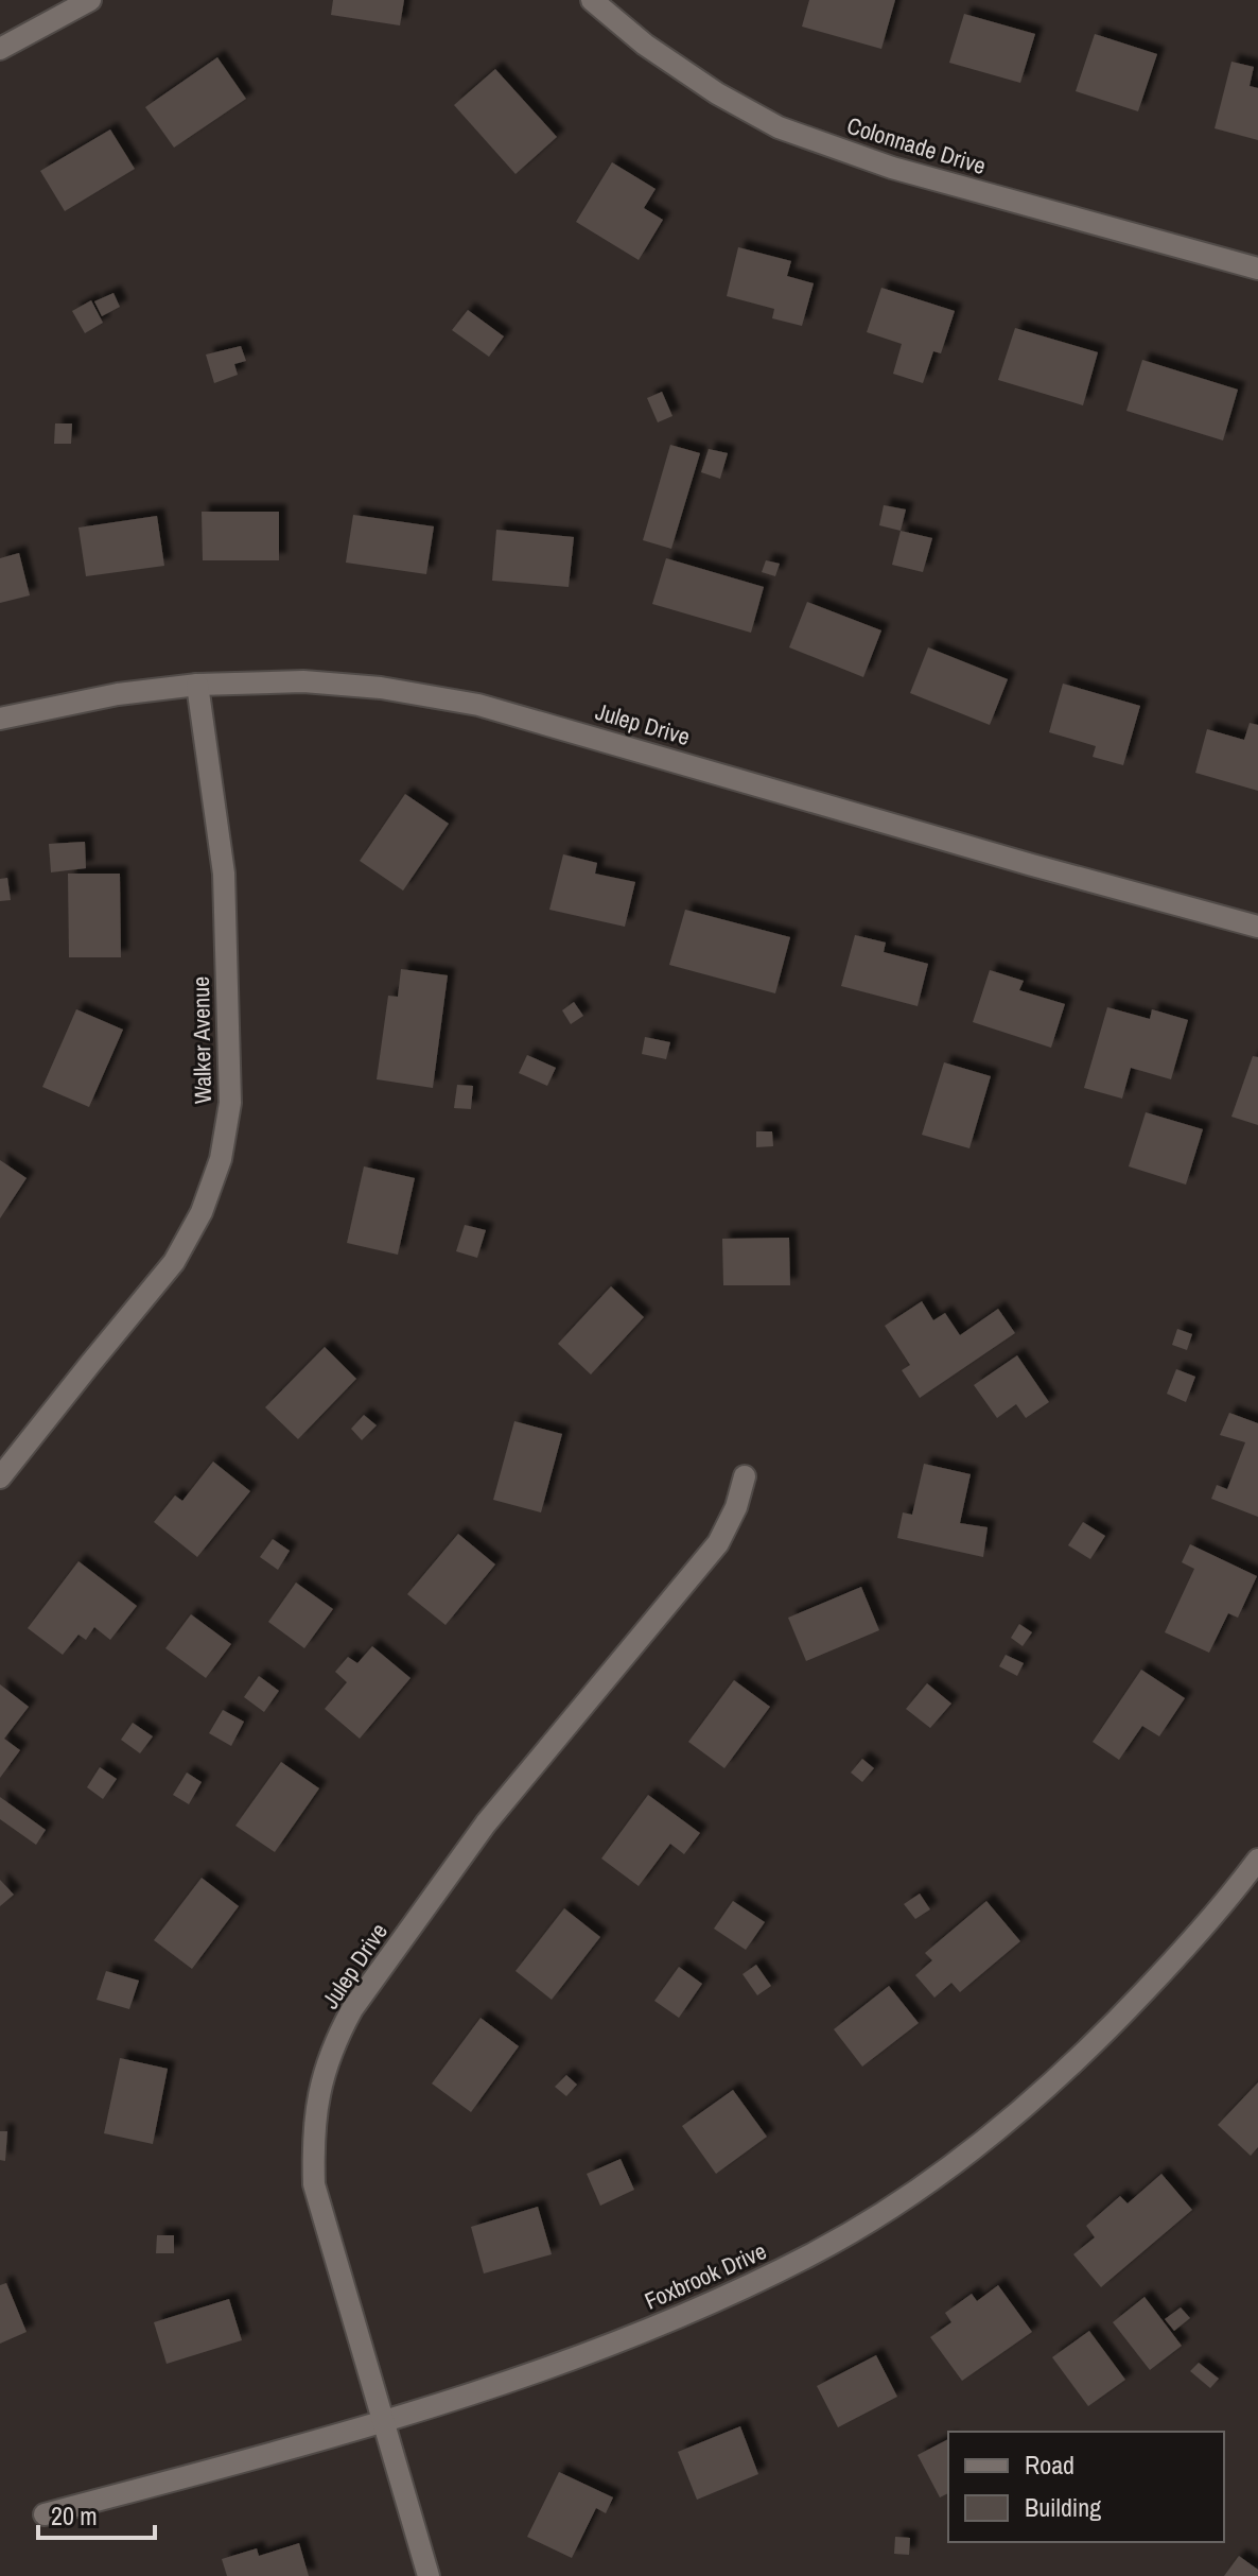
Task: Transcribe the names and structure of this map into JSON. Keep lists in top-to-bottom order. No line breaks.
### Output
{"streets":{"street":["Colonnade Drive","Julep Drive","Walker Avenue","Foxbrook Drive"]},"crossings":[["Julep Drive","Walker Avenue"],["Julep Drive","Foxbrook Drive"]],"legend":["Road","Building"],"scale_bar":"20 m"}
